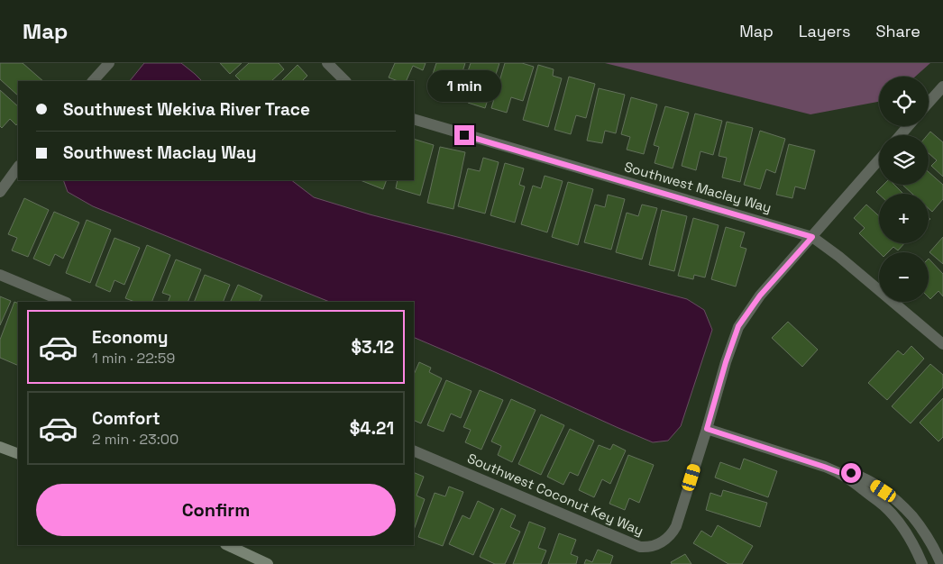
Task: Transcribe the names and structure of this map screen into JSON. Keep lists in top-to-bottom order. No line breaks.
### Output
{"streets":{"street":["Southwest Maclay Way","Southwest Coconut Key Way"]},"crossings":[["Southwest Maclay Way","Southwest Coconut Key Way"]],"page":{"header":"Map","nav":["Map","Layers","Share"],"bubble":"1 min","map_buttons":["+","−"],"banner":["Southwest Wekiva River Trace","Southwest Maclay Way"],"list":[{"name":"Economy","note":"1 min · 22:59","value":"$3.12"},{"name":"Comfort","note":"2 min · 23:00","value":"$4.21"}],"buttons":"Confirm"}}
